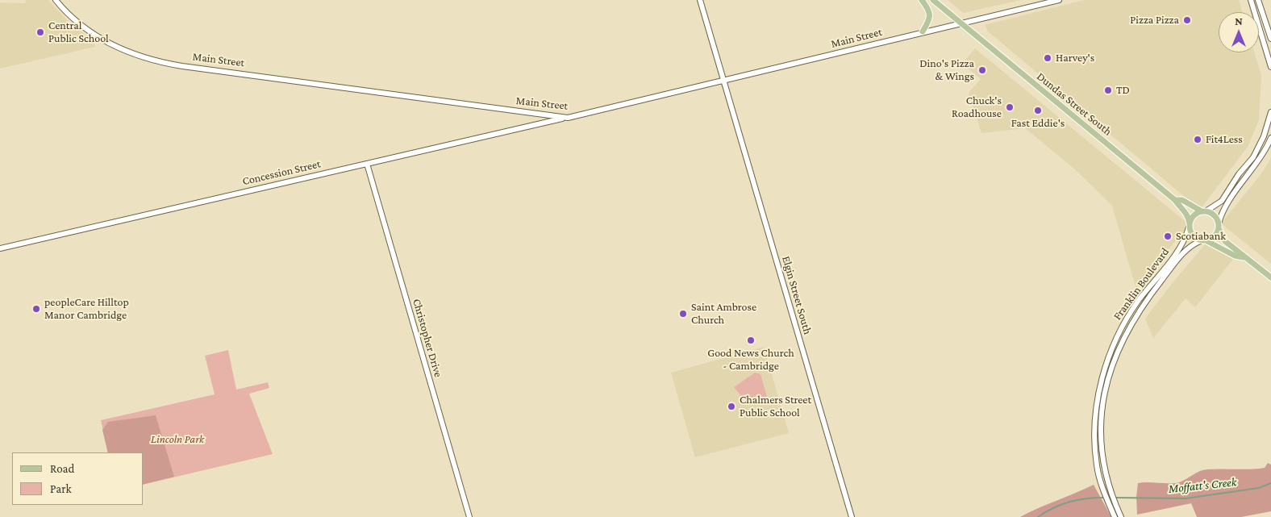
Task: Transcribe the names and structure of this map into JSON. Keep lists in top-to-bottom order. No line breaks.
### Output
{"streets":{"main road":["Main Street","Dundas Street South","Concession Street","Franklin Boulevard","Elgin Street South","Christopher Drive"]},"crossings":[["Main Street","Dundas Street South"],["Main Street","Concession Street"],["Main Street","Elgin Street South"],["Dundas Street South","Franklin Boulevard"],["Concession Street","Christopher Drive"]],"water":["Moffatt's Creek"],"parks":["Lincoln Park"],"places":["Pizza Pizza","Central Public School","Harvey's","Dino's Pizza & Wings","TD","Chuck's Roadhouse","Fast Eddie's","Fit4Less","Scotiabank","peopleCare Hilltop Manor Cambridge","Saint Ambrose Church","Good News Church - Cambridge","Chalmers Street Public School"],"legend":["Road","Park"],"north":"top"}
